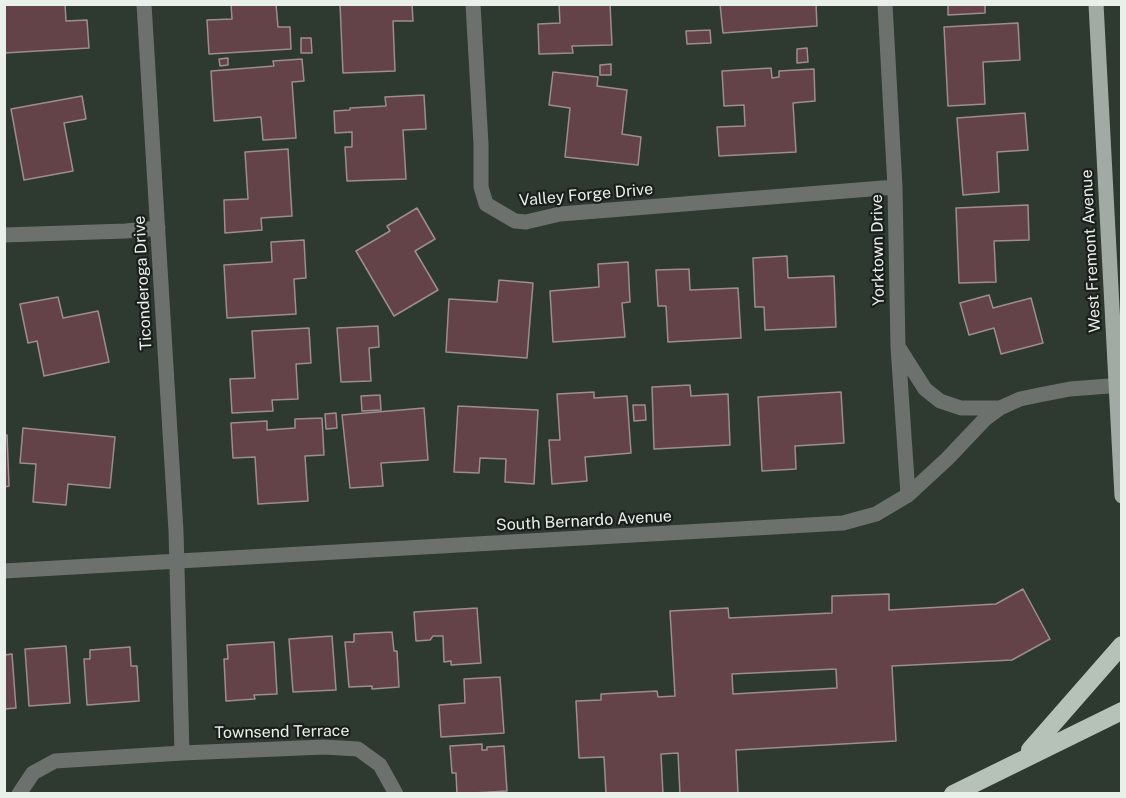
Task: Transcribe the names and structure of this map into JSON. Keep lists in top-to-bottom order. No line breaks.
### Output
{"streets":{"main road":["West Fremont Avenue"],"street":["Valley Forge Drive","Yorktown Drive","Ticonderoga Drive","South Bernardo Avenue","Townsend Terrace"]},"crossings":[["Valley Forge Drive","Yorktown Drive"],["Yorktown Drive","South Bernardo Avenue"],["West Fremont Avenue","South Bernardo Avenue"],["Ticonderoga Drive","South Bernardo Avenue"]]}
